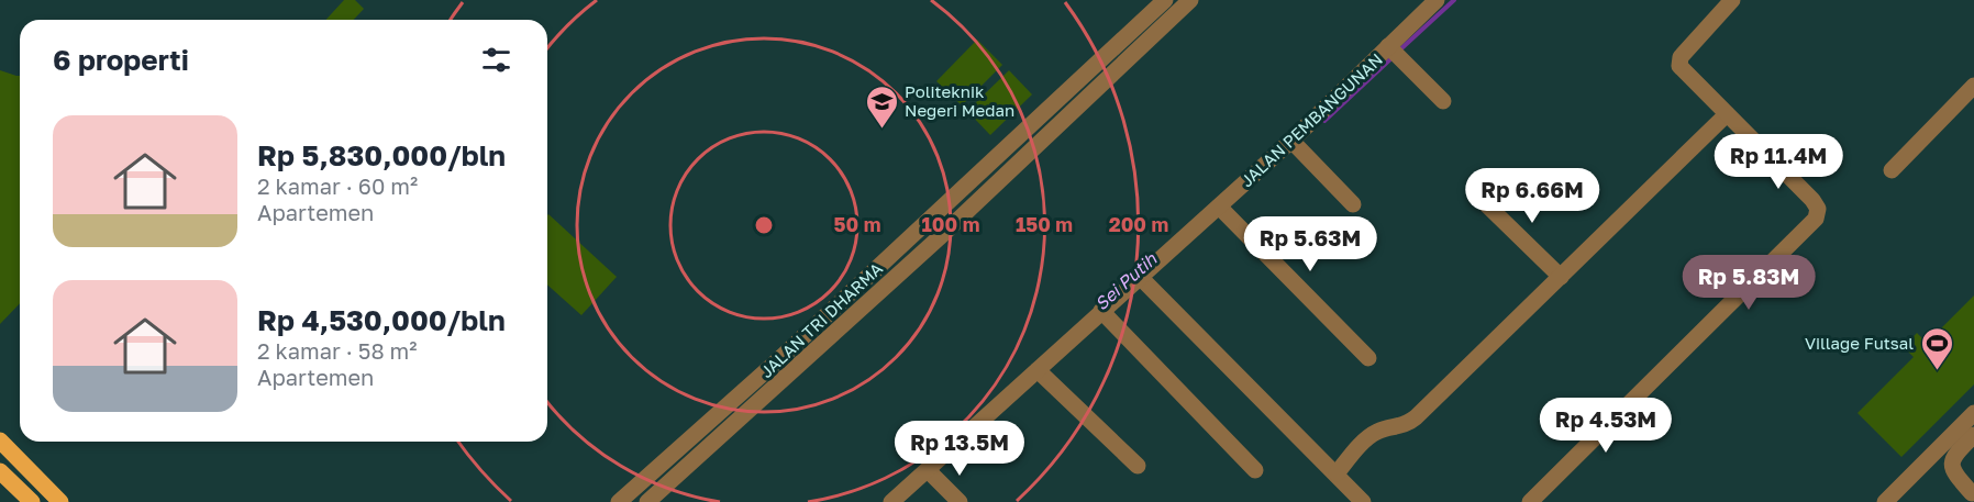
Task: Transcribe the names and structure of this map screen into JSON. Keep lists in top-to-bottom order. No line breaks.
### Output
{"streets":{"street":["JALAN PEMBANGUNAN","JALAN TRI DHARMA"]},"water":["Sei Putih"],"places":{"school or university":["Politeknik Negeri Medan"],"sports":["Village Futsal"]},"page":{"heading":"6 properti","list":[{"name":"Rp 5,830,000/bln","note":"2 kamar · 60 m² · Apartemen"},{"name":"Rp 4,530,000/bln","note":"2 kamar · 58 m² · Apartemen"}],"price":["Rp 11.4M","Rp 6.66M","Rp 5.63M","Rp 5.83M","Rp 4.53M","Rp 13.5M"]},"rings":["50 m","100 m","150 m","200 m"]}
